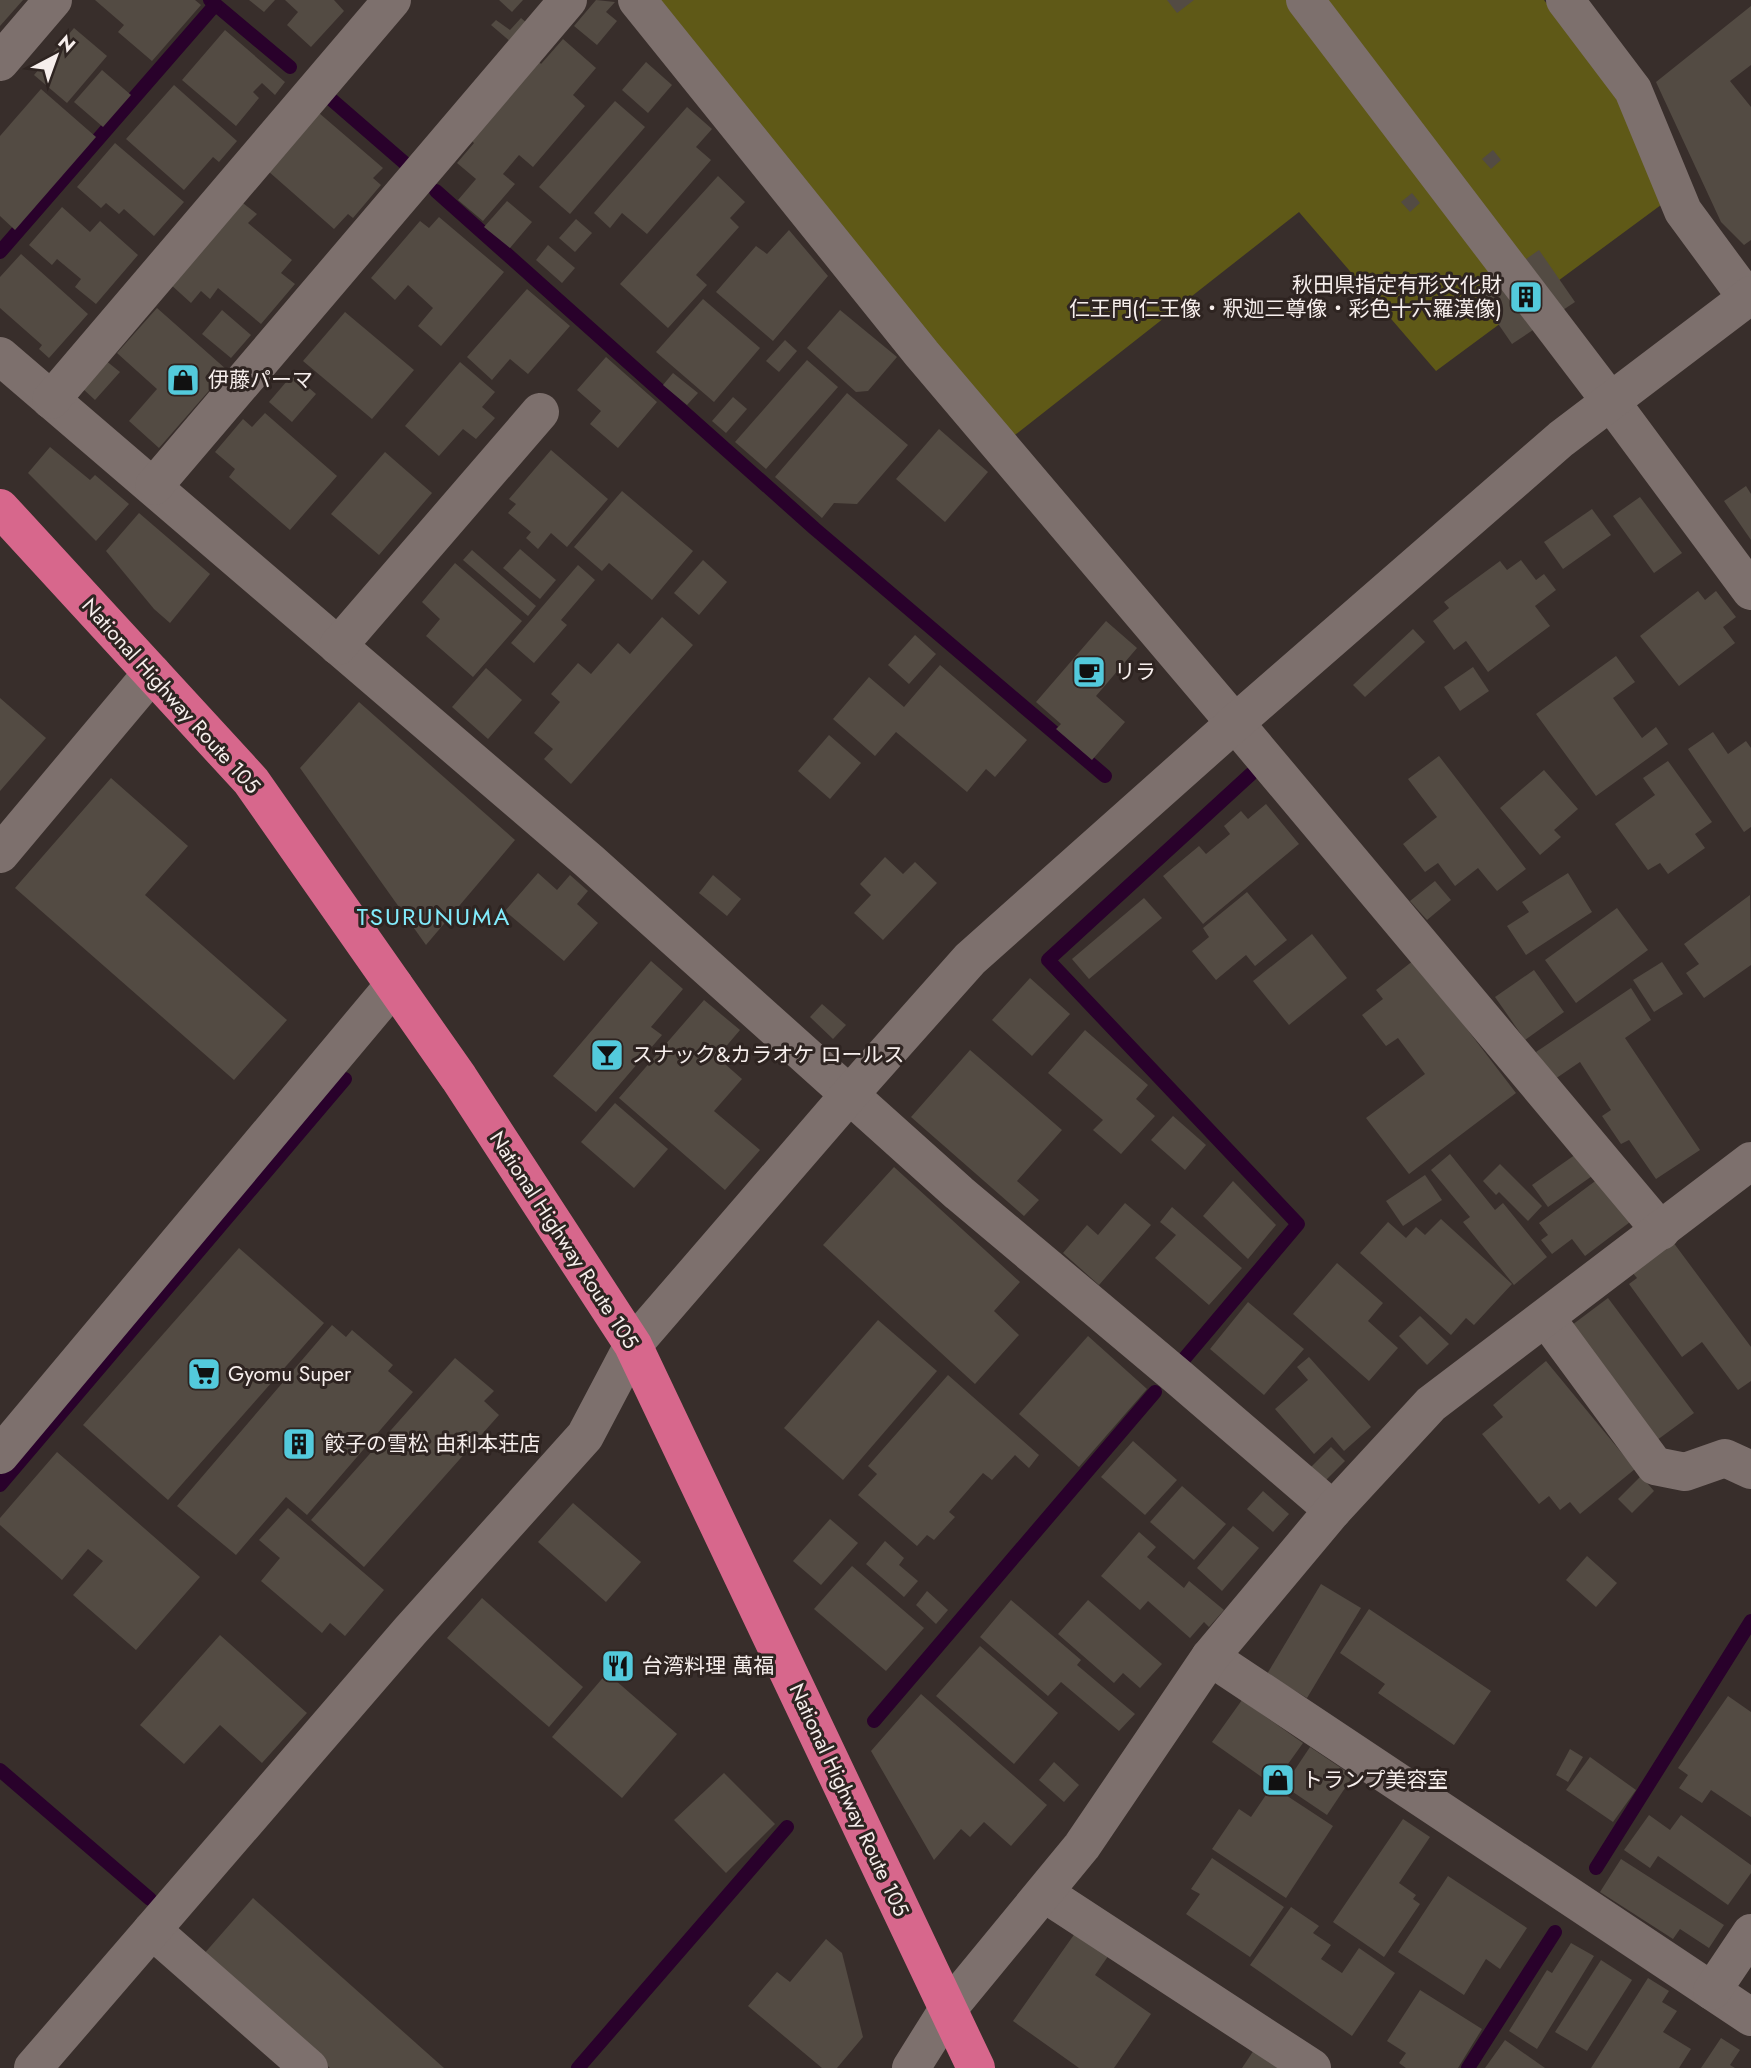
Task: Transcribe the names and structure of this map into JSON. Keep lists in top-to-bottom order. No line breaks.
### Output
{"streets":{"highway":["National Highway Route 105"]},"districts":["TSURUNUMA"],"places":{"building":["秋田県指定有形文化財 仁王門(仁王像・釈迦三尊像・彩色十六羅漢像)","餃子の雪松 由利本荘店"],"shop":["伊藤パーマ","トランプ美容室"],"cafe":["リラ"],"bar":["スナック&カラオケ ロールス"],"supermarket":["Gyomu Super"],"restaurant":["台湾料理 萬福"]},"north":"top right"}
